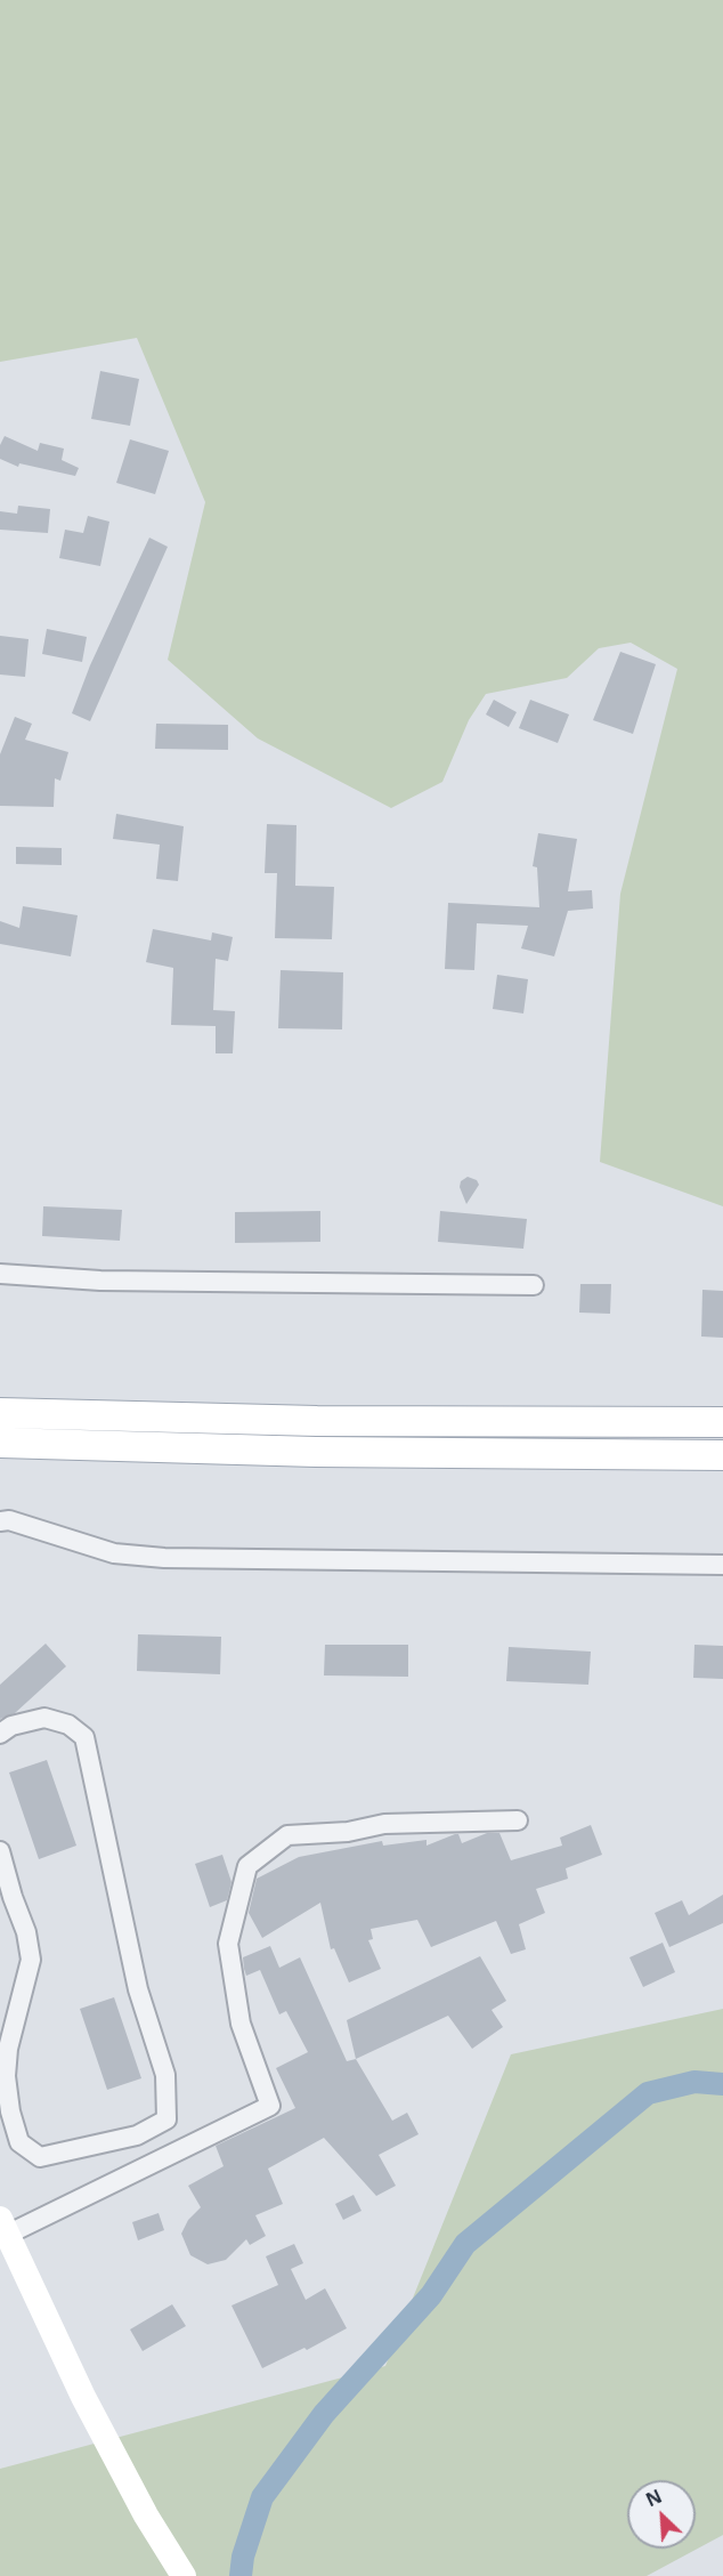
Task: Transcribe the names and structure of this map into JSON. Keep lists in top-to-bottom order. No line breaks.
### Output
{"north":"top left"}
